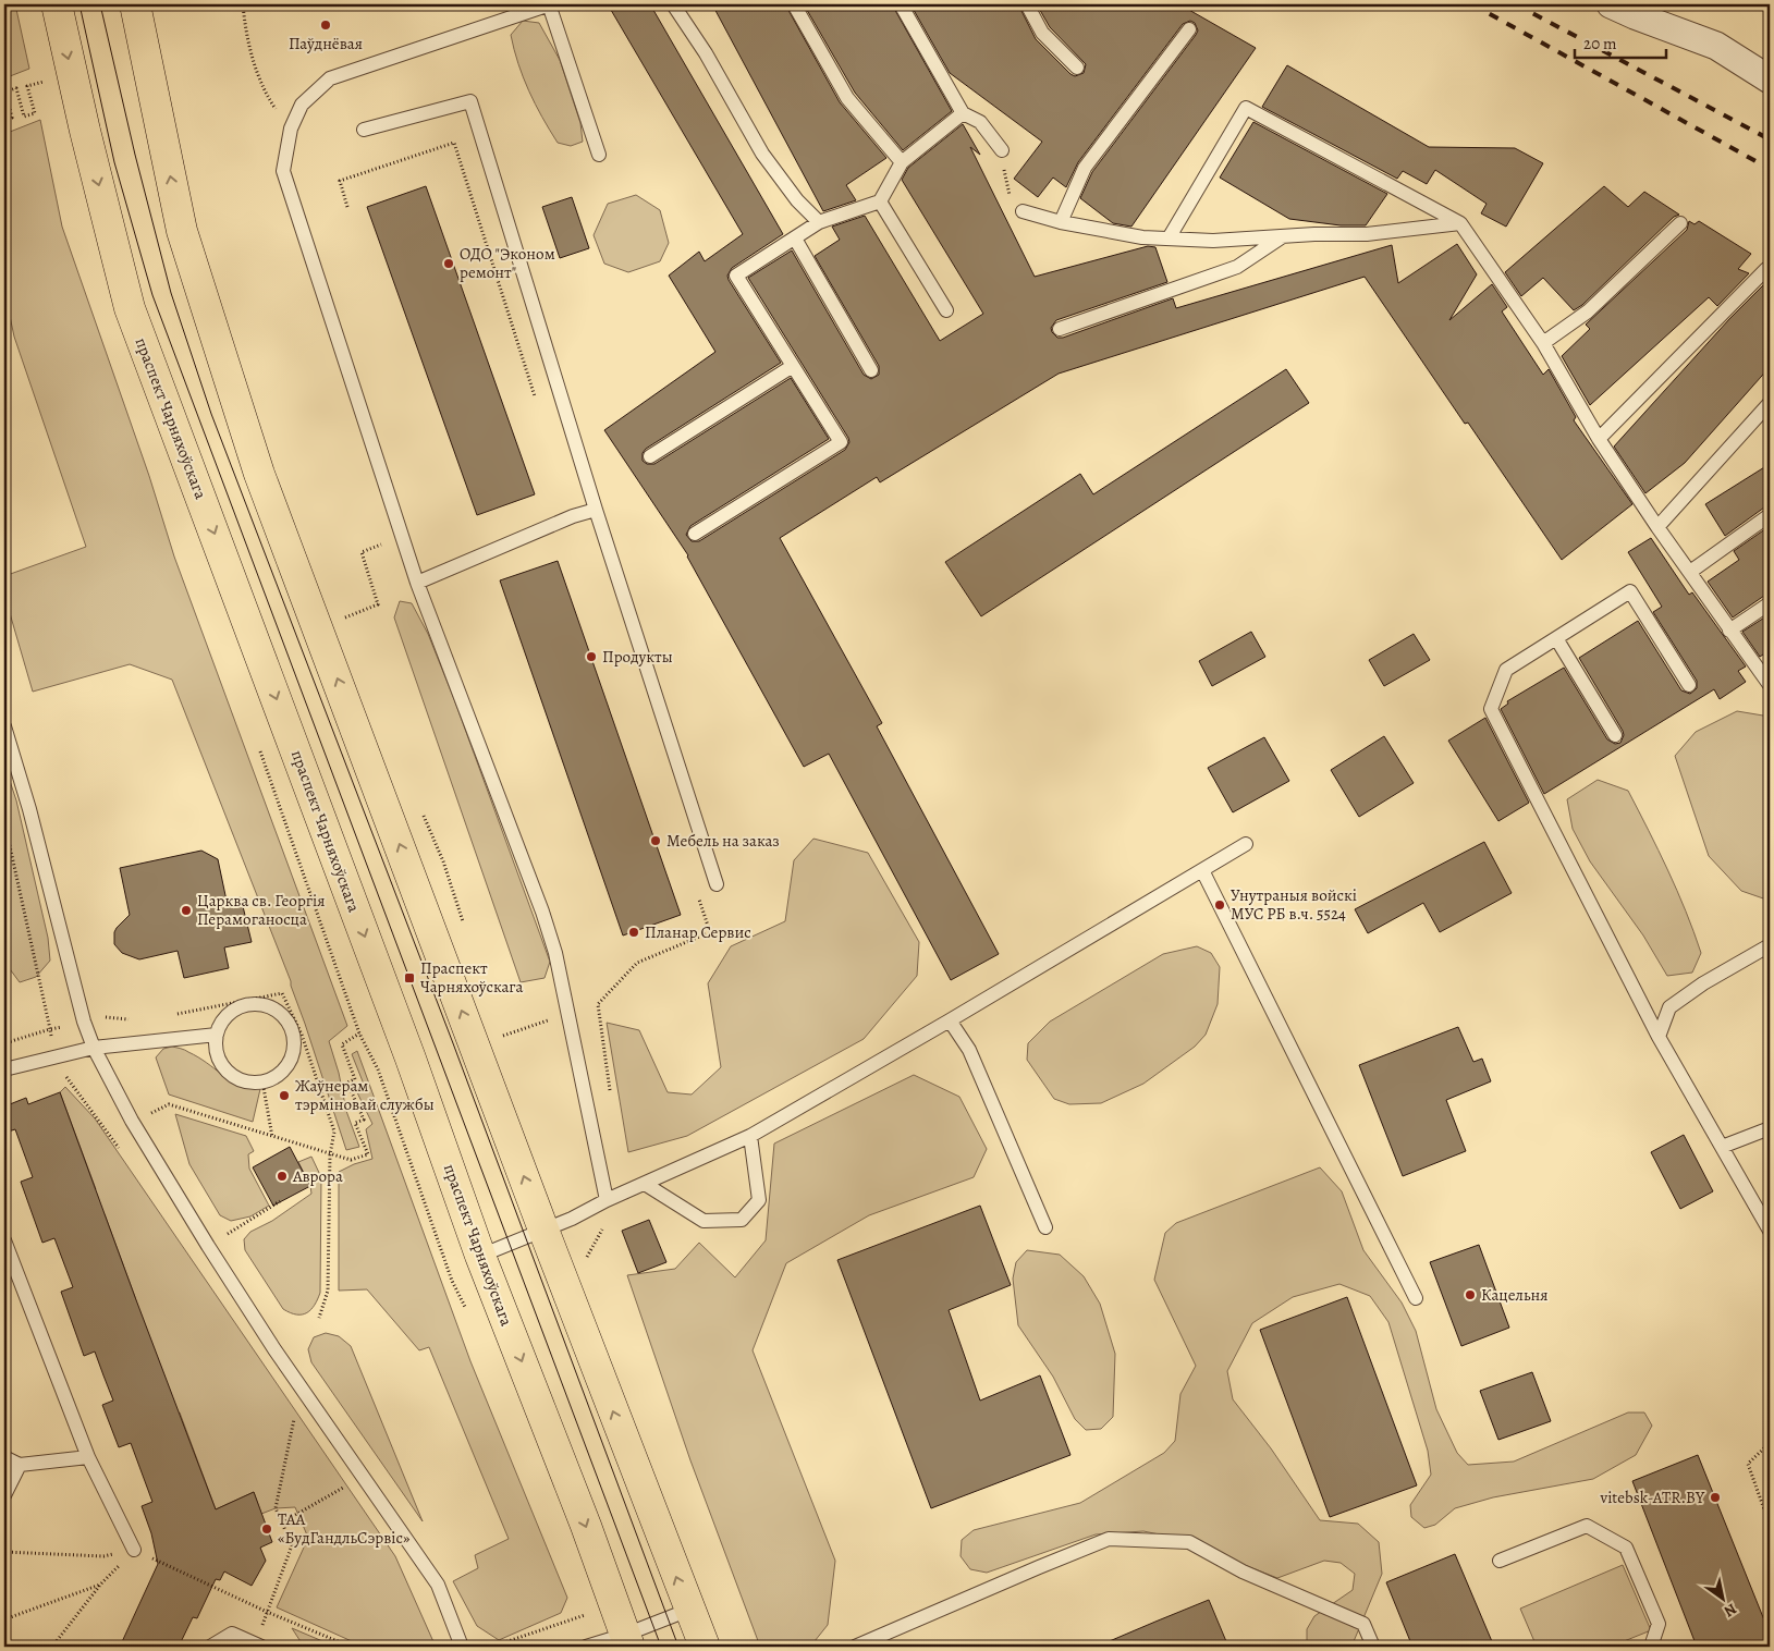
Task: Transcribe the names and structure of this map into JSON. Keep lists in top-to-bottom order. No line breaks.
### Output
{"streets":{"main road":["праспект Чарняхоўскага"]},"places":{"other":["Паўднёвая","ОДО \"Эконом ремонт\"","Продукты","Мебель на заказ","Унутраныя войскі МУС РБ в.ч. 5524","Царква св. Георгія Перамоганосца","Планар Сервис","Жаўнерам тэрміновай службы","Аврора","Кацельня","vitebsk-ATR.BY","ТАА «БудГандльСэрвіс»"],"transit":["Праспект Чарняхоўскага"]},"scale_bar":"20 m","north":"bottom right"}
